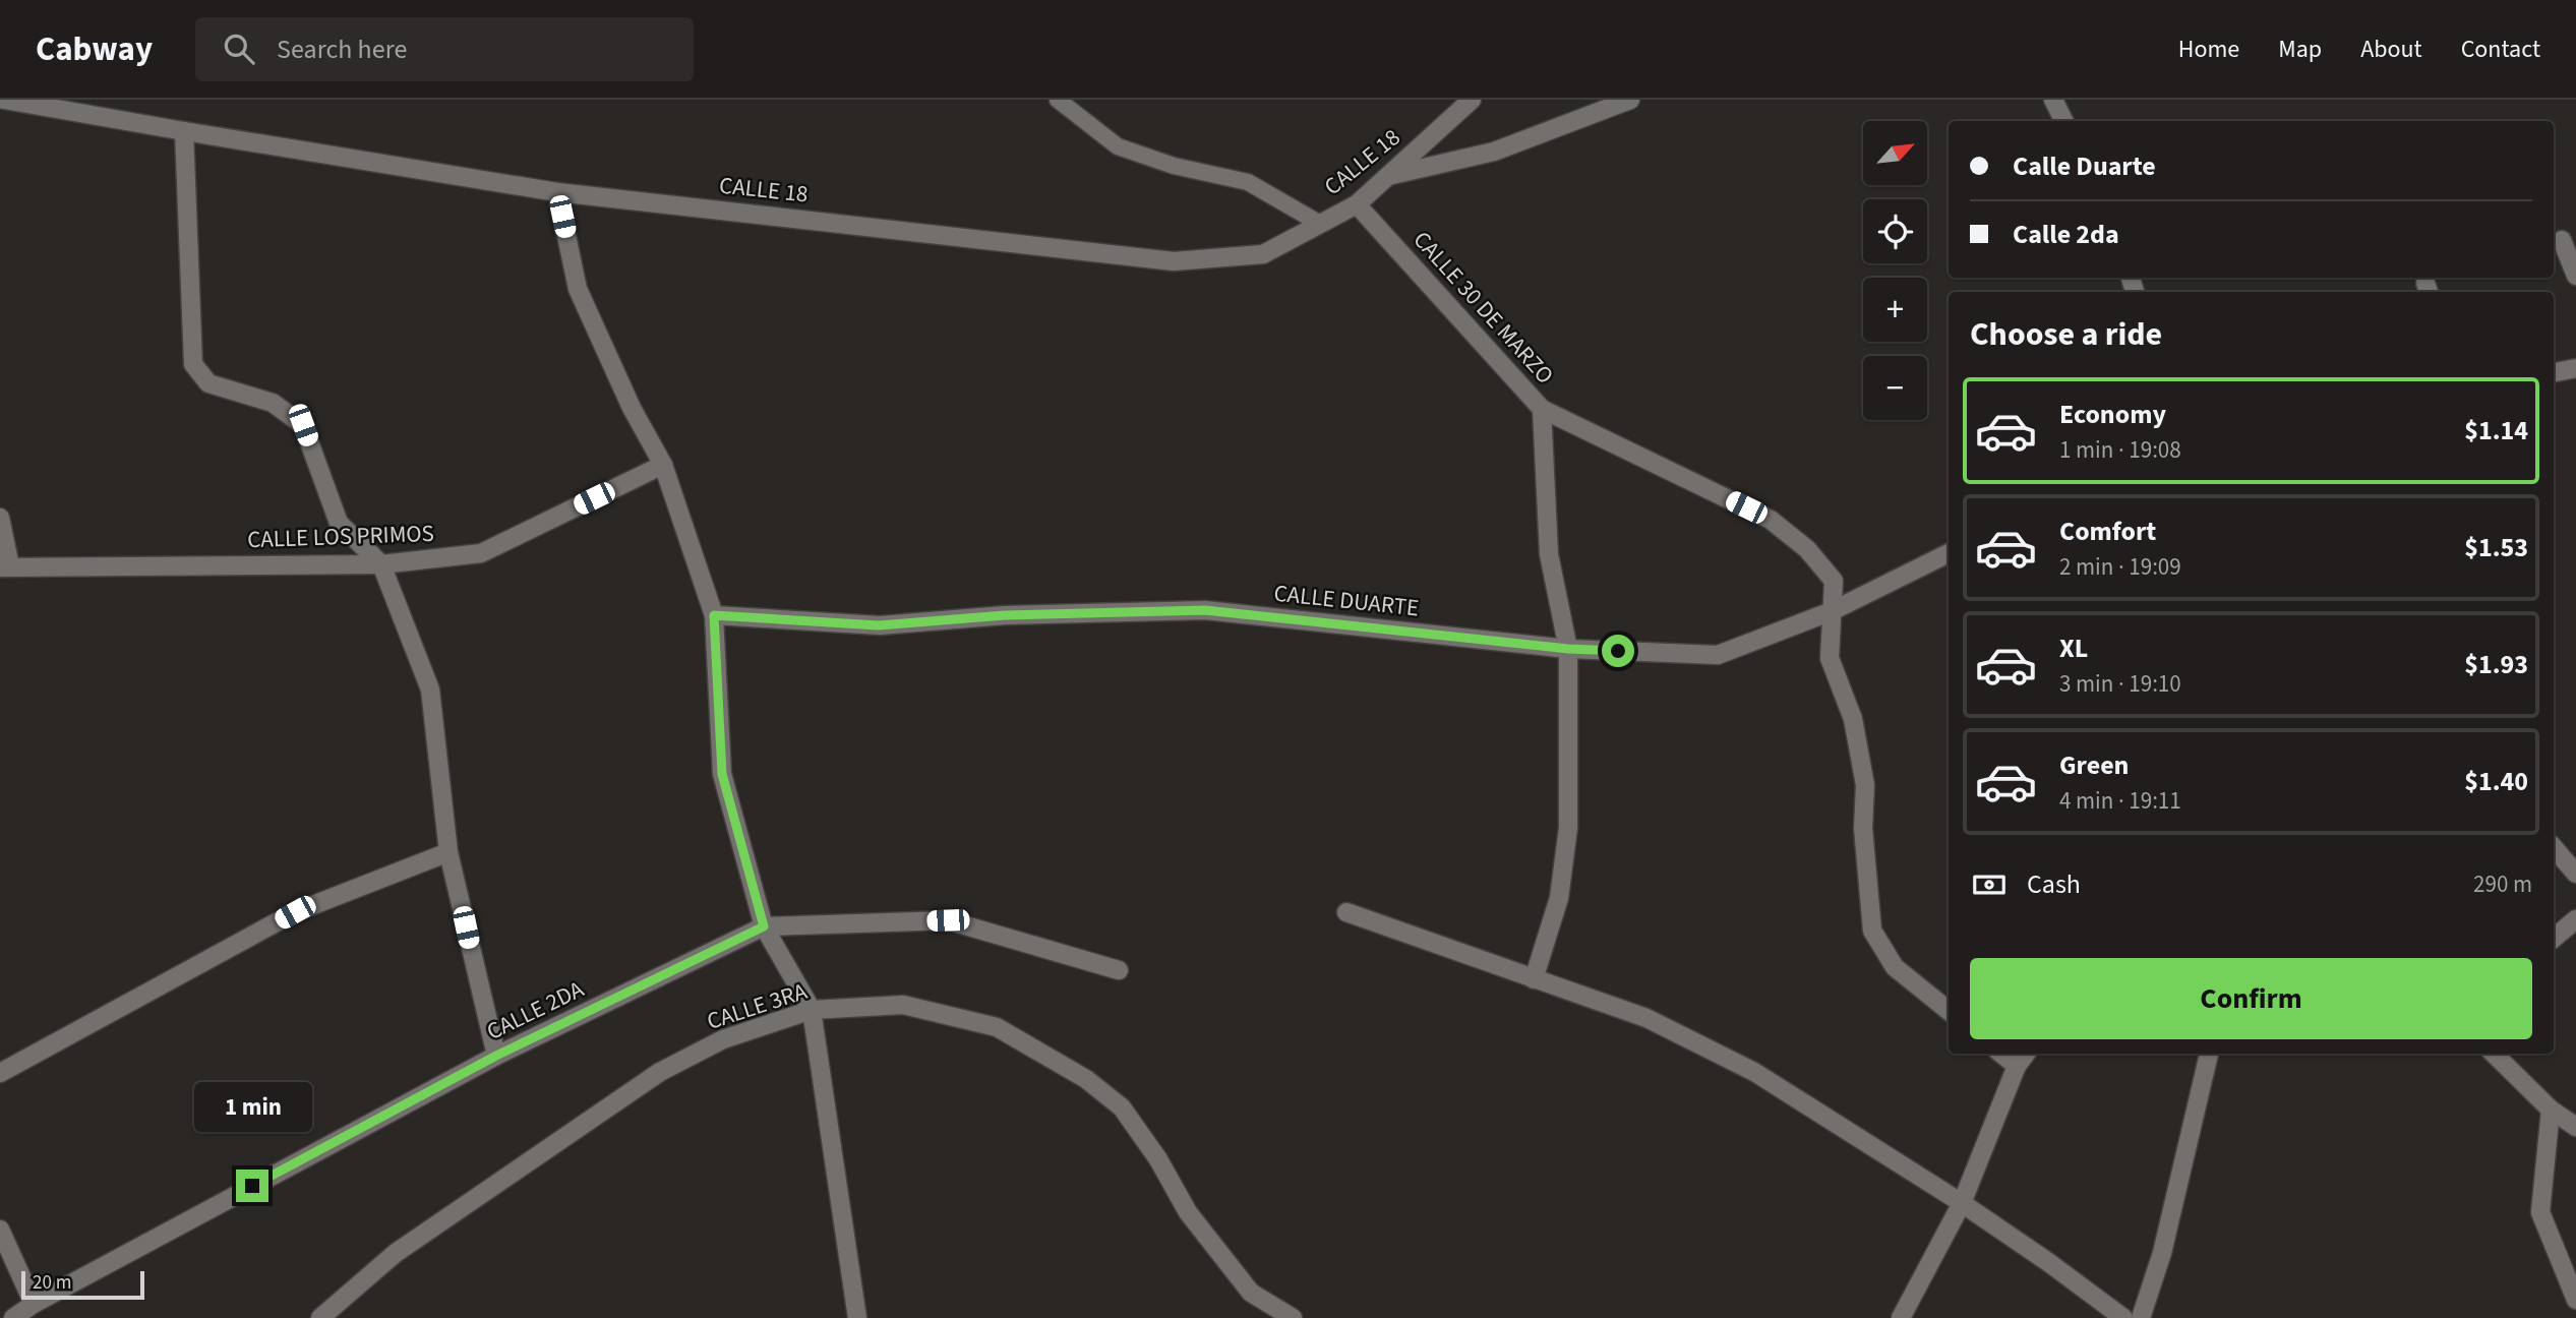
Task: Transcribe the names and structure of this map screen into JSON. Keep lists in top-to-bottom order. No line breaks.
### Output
{"streets":{"street":["CALLE 18","CALLE 30 DE MARZO","CALLE LOS PRIMOS","CALLE DUARTE","CALLE 3RA","CALLE 2DA"]},"crossings":[["CALLE 18","CALLE 30 DE MARZO"],["CALLE 30 DE MARZO","CALLE DUARTE"]],"scale_bar":"20 m","north":"top right","page":{"header":"Cabway","search":"Search here","nav":["Home","Map","About","Contact"],"map_buttons":["+","−"],"banner":["Calle Duarte","Calle 2da"],"heading":"Choose a ride","list":[{"name":"Economy","note":"1 min · 19:08","value":"$1.14"},{"name":"Comfort","note":"2 min · 19:09","value":"$1.53"},{"name":"XL","note":"3 min · 19:10","value":"$1.93"},{"name":"Green","note":"4 min · 19:11","value":"$1.40"}],"pay":["Cash","290 m"],"buttons":"Confirm","bubble":"1 min","scale":"20 m"}}
